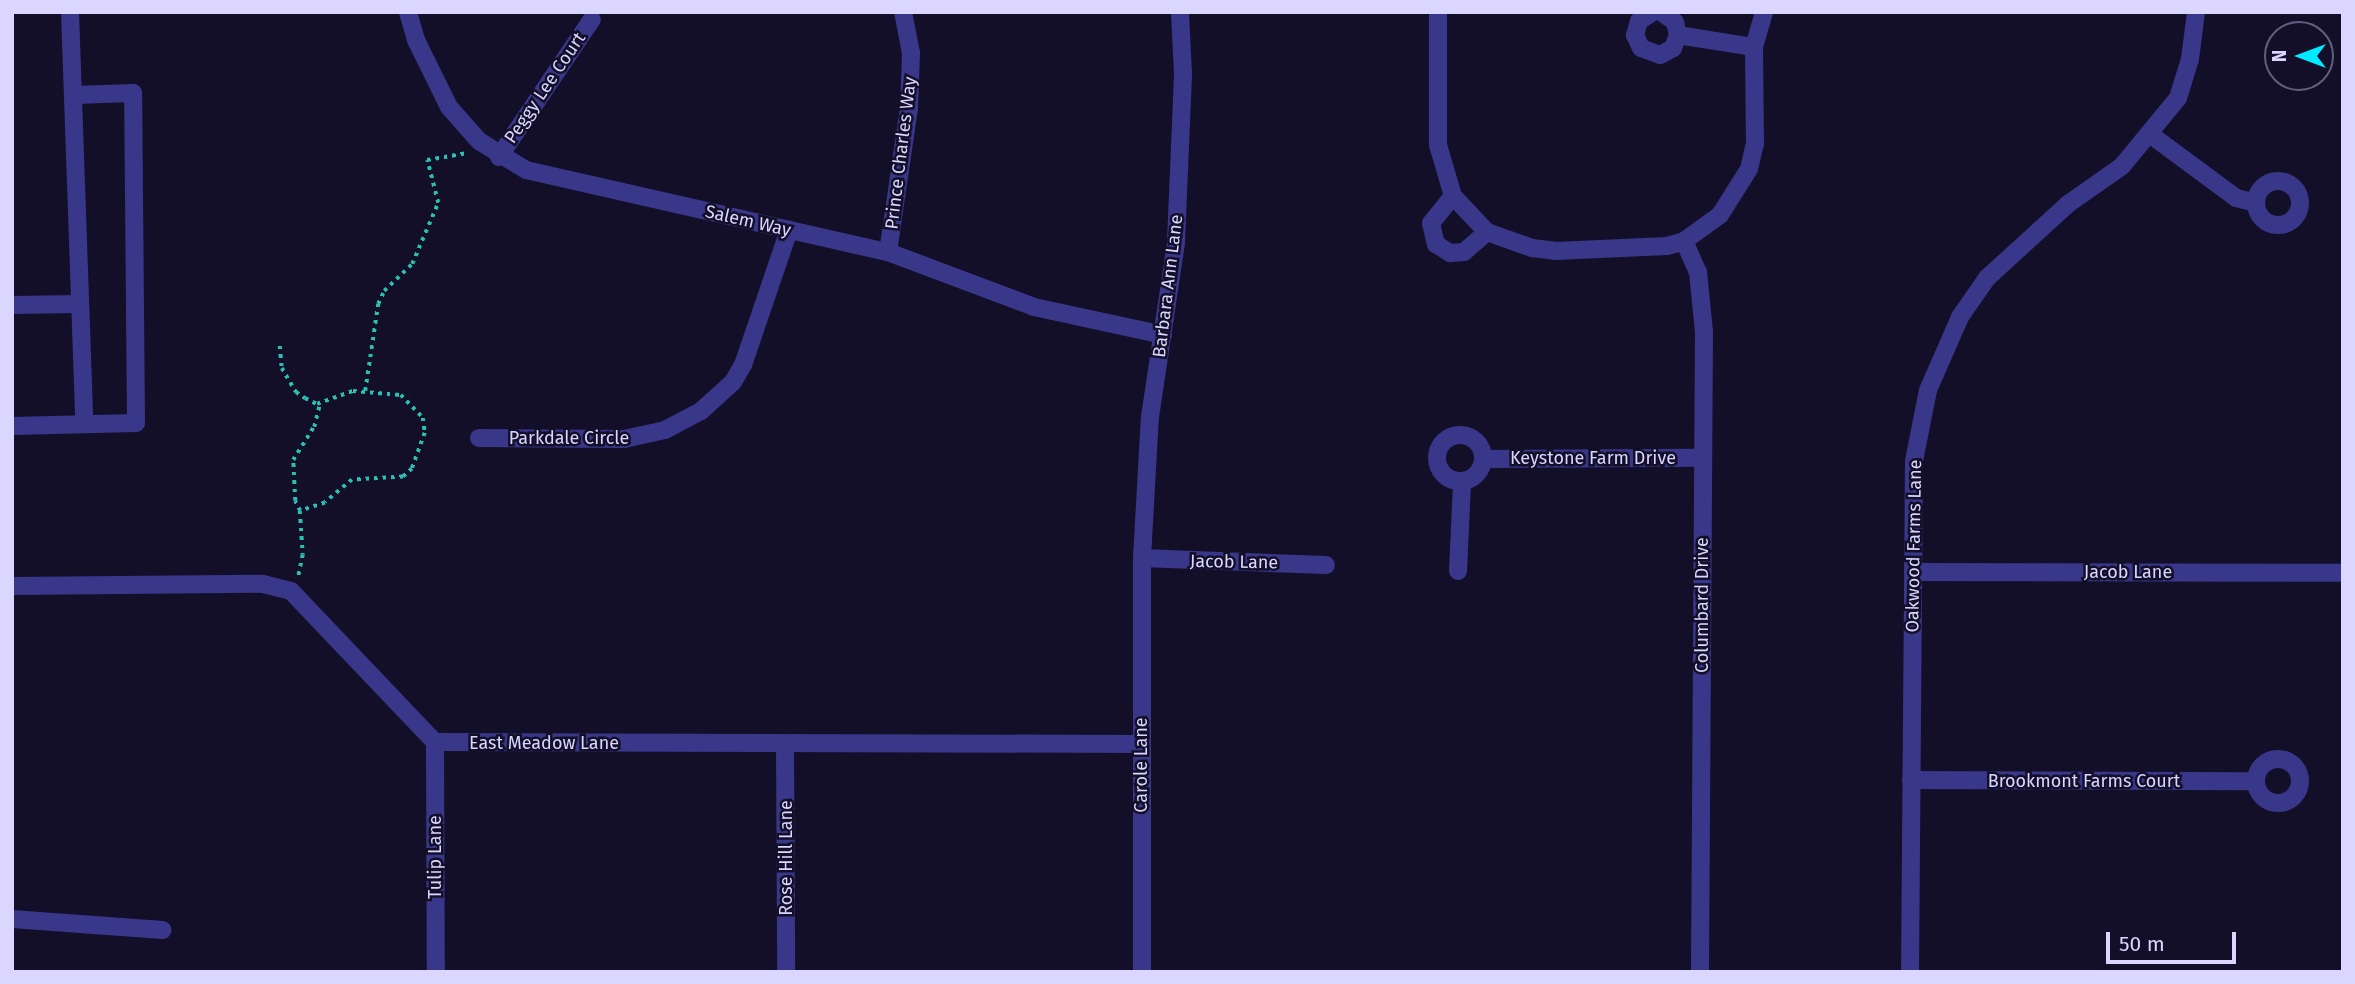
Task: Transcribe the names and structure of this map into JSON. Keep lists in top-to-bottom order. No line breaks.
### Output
{"streets":{"street":["Peggy Lee Court","Prince Charles Way","Salem Way","Barbara Ann Lane","Parkdale Circle","Keystone Farm Drive","Oakwood Farms Lane","Jacob Lane","Columbard Drive","East Meadow Lane","Carole Lane","Brookmont Farms Court","Tulip Lane","Rose Hill Lane"]},"crossings":[["Peggy Lee Court","Salem Way"],["Prince Charles Way","Salem Way"],["Salem Way","Barbara Ann Lane"],["Salem Way","Parkdale Circle"],["Barbara Ann Lane","Jacob Lane"],["Barbara Ann Lane","Carole Lane"],["Keystone Farm Drive","Columbard Drive"],["Oakwood Farms Lane","Jacob Lane"],["Oakwood Farms Lane","Brookmont Farms Court"],["Jacob Lane","Carole Lane"],["East Meadow Lane","Carole Lane"],["East Meadow Lane","Tulip Lane"],["East Meadow Lane","Rose Hill Lane"]],"scale_bar":"50 m","north":"left"}
